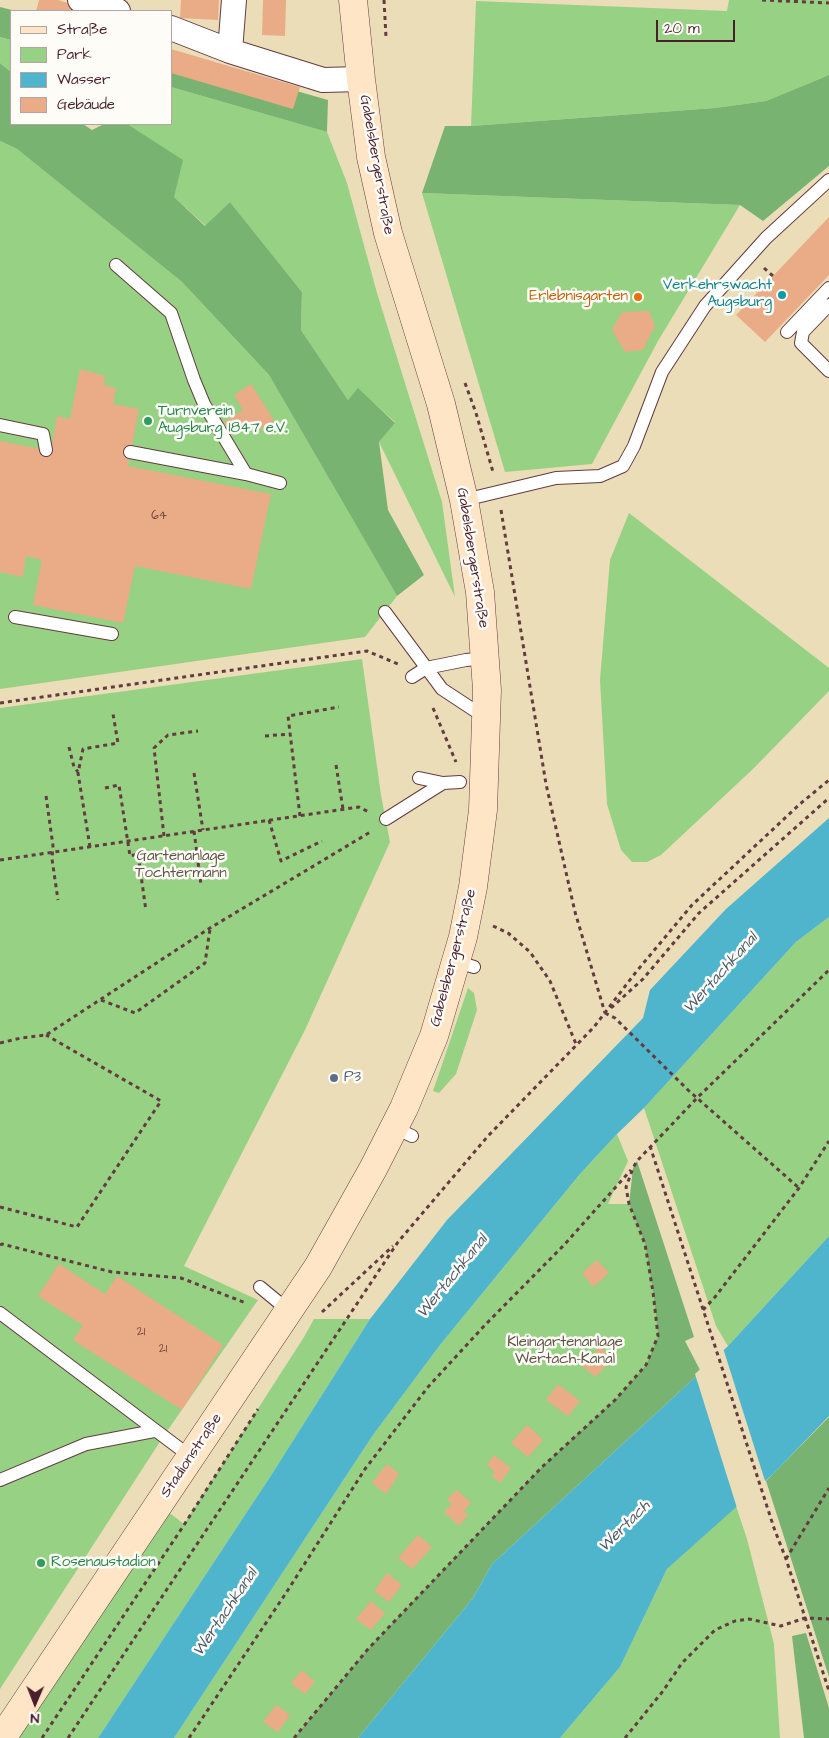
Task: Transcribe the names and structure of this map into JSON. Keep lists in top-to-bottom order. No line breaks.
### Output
{"streets":{"street":["Gabelsbergerstraße","Stadionstraße"]},"crossings":[["Gabelsbergerstraße","Stadionstraße"]],"water":["Wertachkanal","Wertach"],"parks":["Gartenanlage Tochtermann","Kleingartenanlage Wertach-Kanal"],"places":["Verkehrswacht Augsburg","Erlebnisgarten","Turnverein Augsburg 1847 e.V.","P3","Rosenaustadion"],"house_numbers":["64","21","21"],"legend":["Straße","Park","Wasser","Gebäude"],"scale_bar":"20 m","north":"bottom"}
